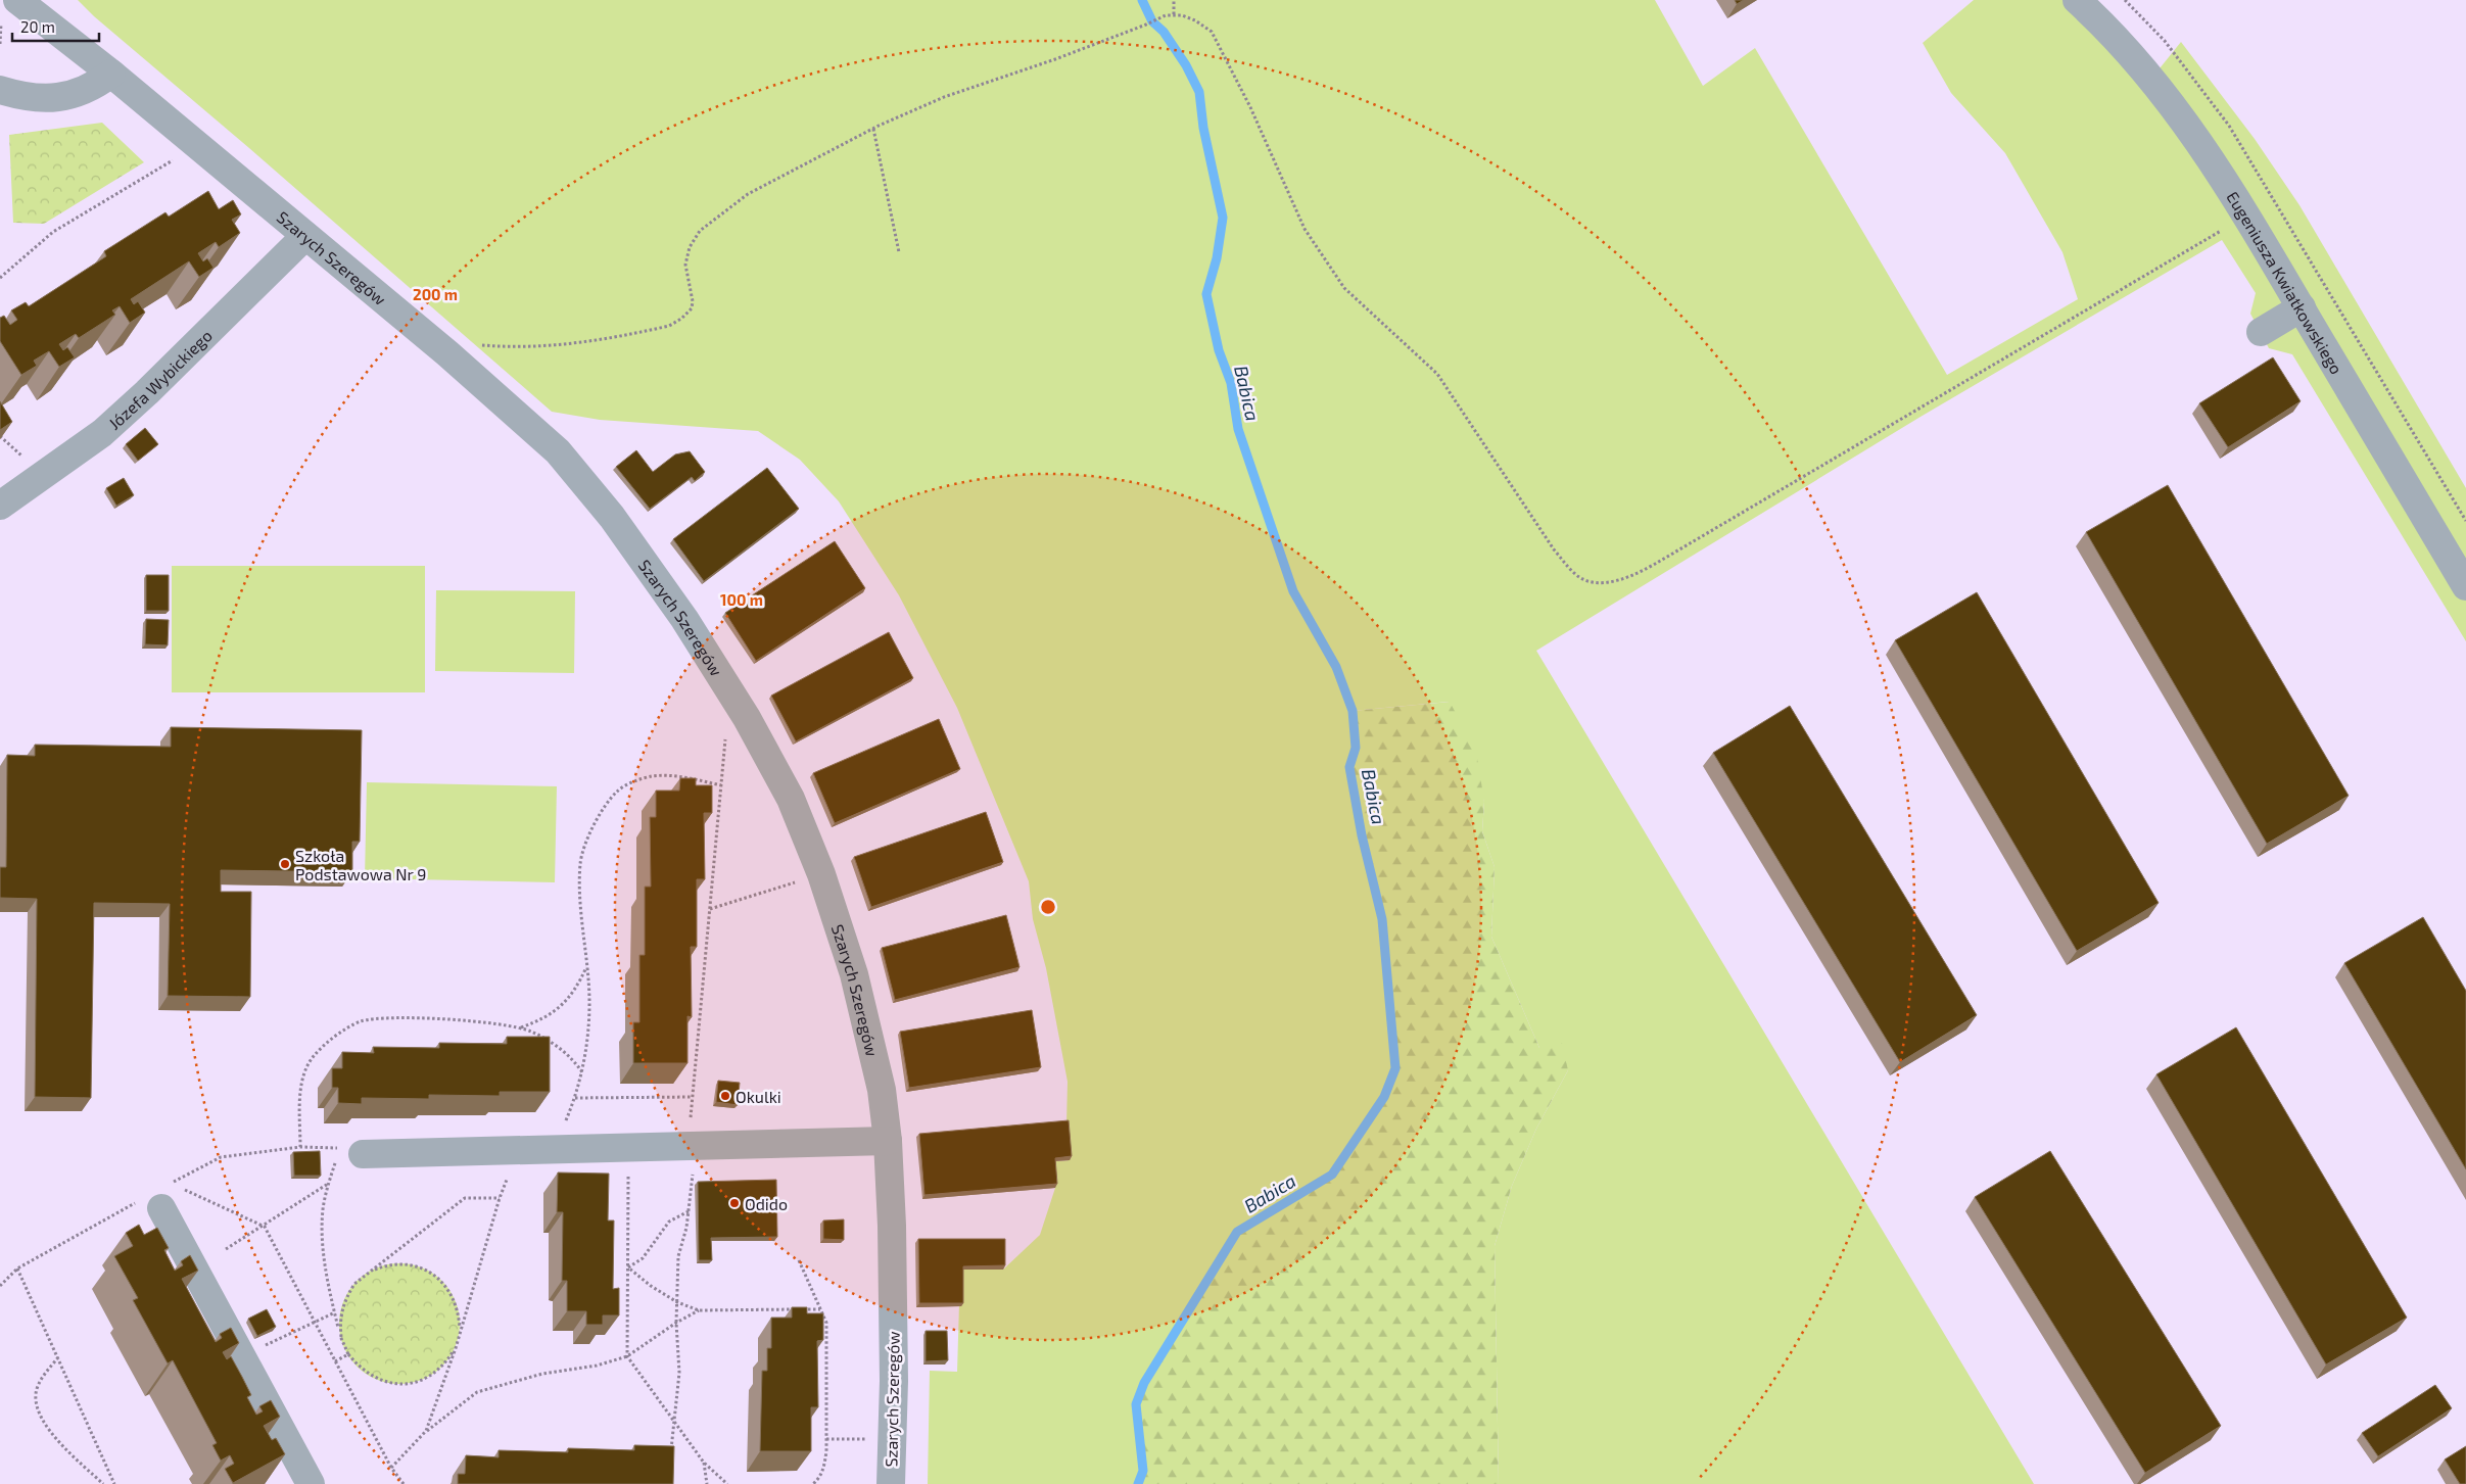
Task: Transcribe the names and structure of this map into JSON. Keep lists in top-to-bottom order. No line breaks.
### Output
{"streets":{"street":["Szarych Szeregów","Eugeniusza Kwiatkowskiego","Józefa Wybickiego"]},"crossings":[["Szarych Szeregów","Józefa Wybickiego"]],"water":["Babica"],"places":["Szkoła Podstawowa Nr 9","Okulki","Odido"],"scale_bar":"20 m","rings":["200 m","100 m"]}
